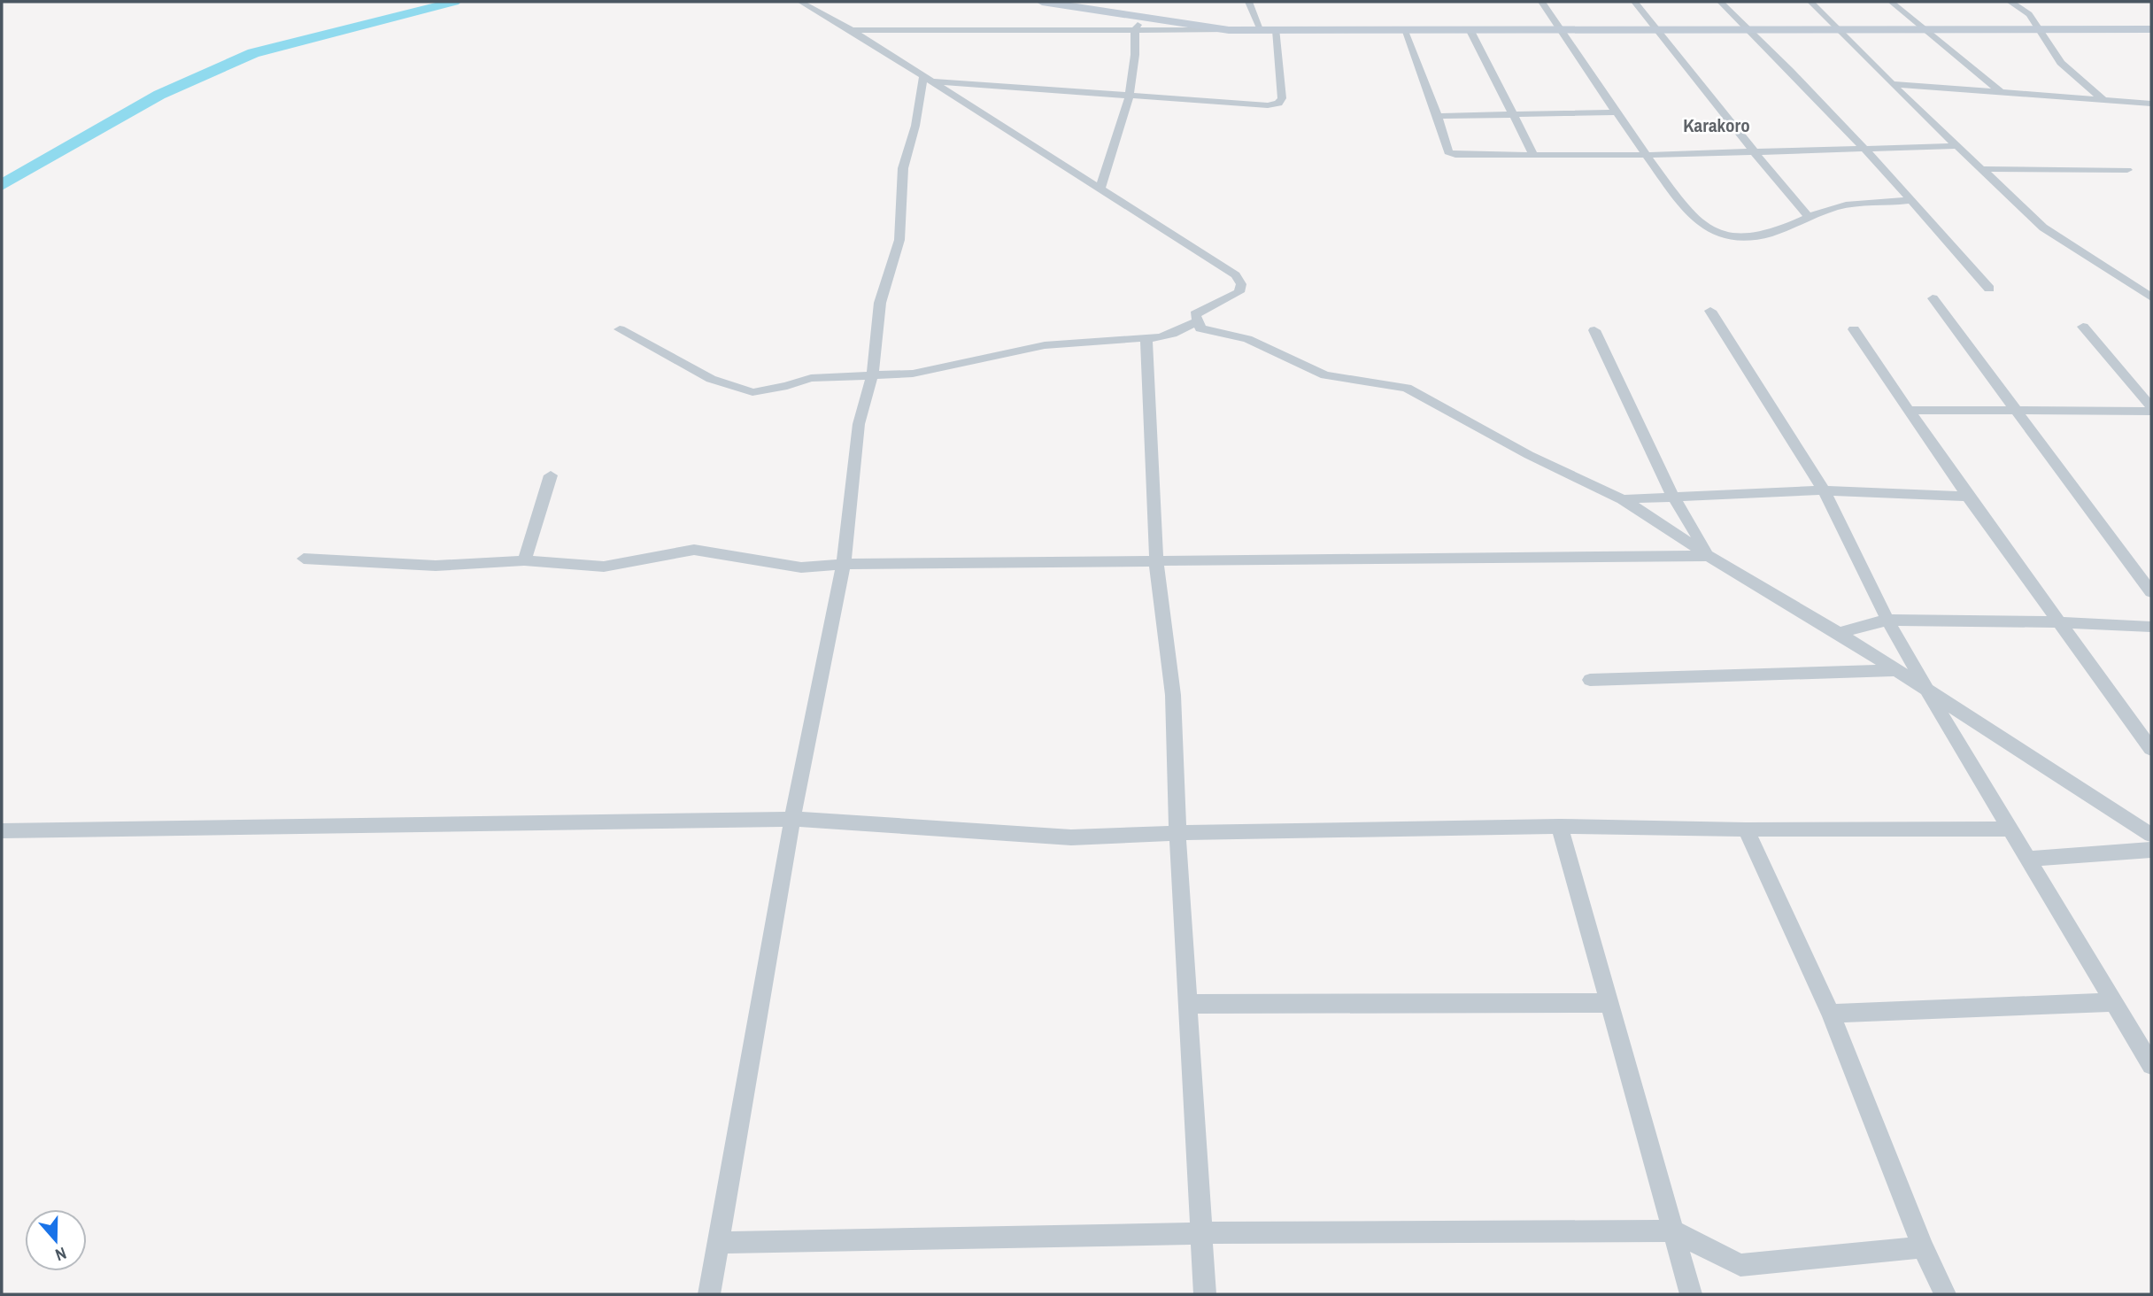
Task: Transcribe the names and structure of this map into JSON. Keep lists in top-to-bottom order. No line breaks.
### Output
{"districts":["Karakoro"],"north":"bottom"}
